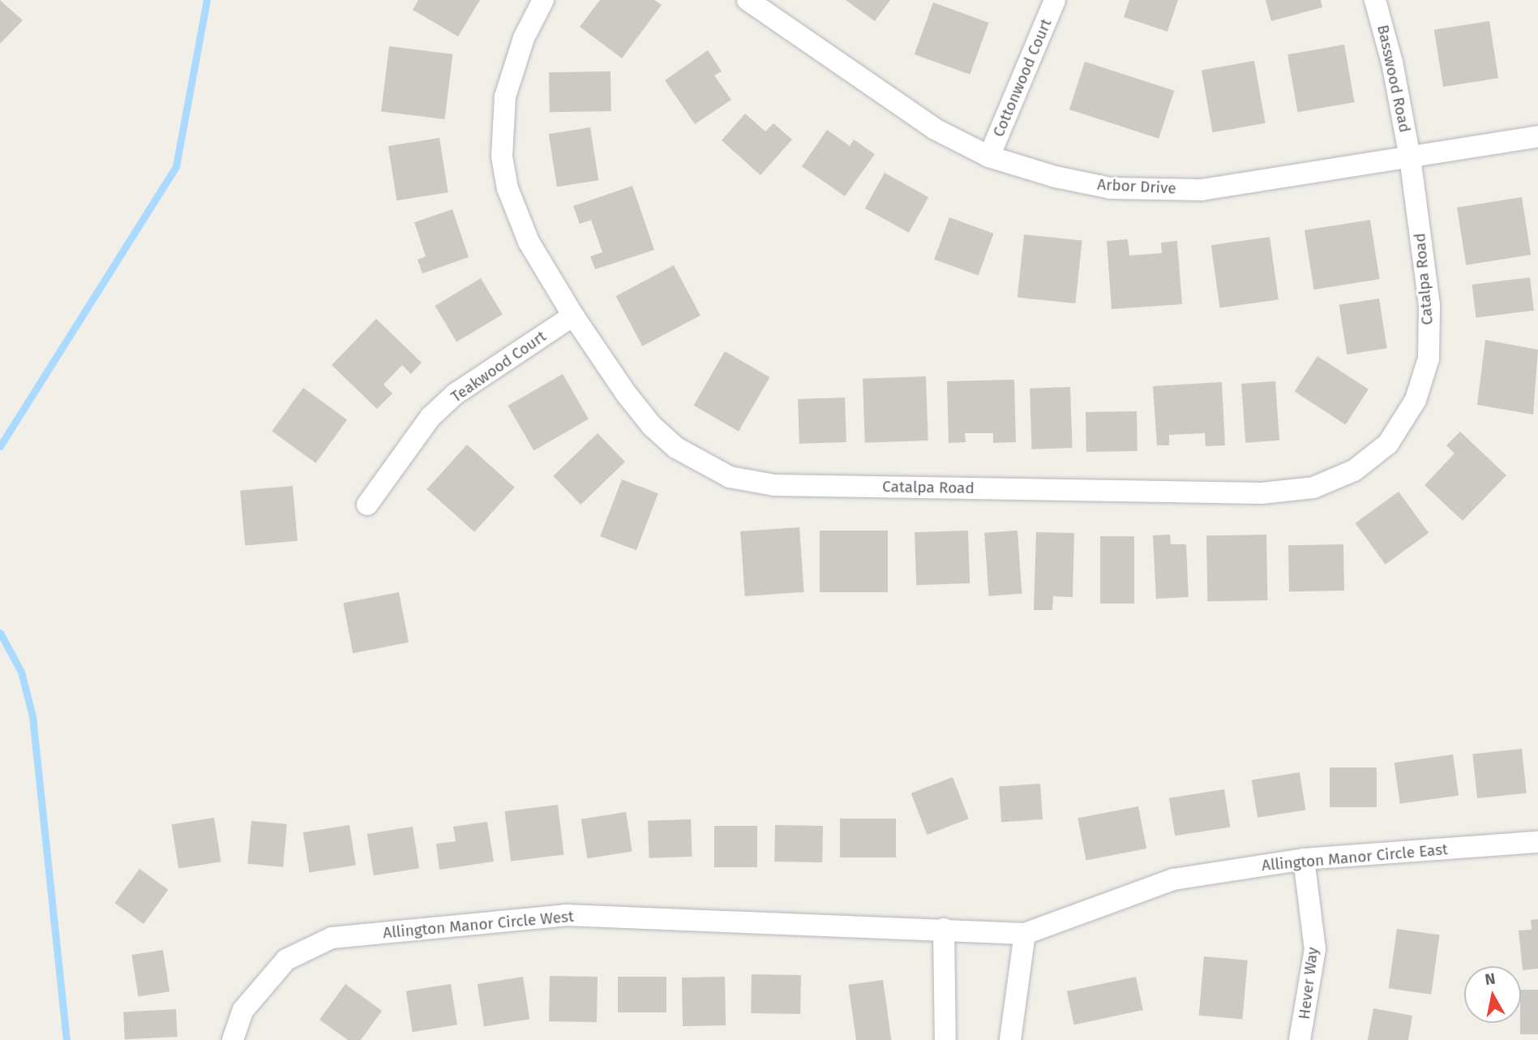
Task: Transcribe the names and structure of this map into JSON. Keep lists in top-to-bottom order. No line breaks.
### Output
{"streets":{"street":["Cottonwood Court","Basswood Road","Arbor Drive","Catalpa Road","Teakwood Court","Allington Manor Circle East","Allington Manor Circle West","Hever Way"]},"crossings":[["Cottonwood Court","Arbor Drive"],["Basswood Road","Arbor Drive"],["Basswood Road","Catalpa Road"],["Arbor Drive","Catalpa Road"],["Catalpa Road","Teakwood Court"],["Allington Manor Circle East","Allington Manor Circle West"],["Allington Manor Circle East","Hever Way"]],"north":"top"}
